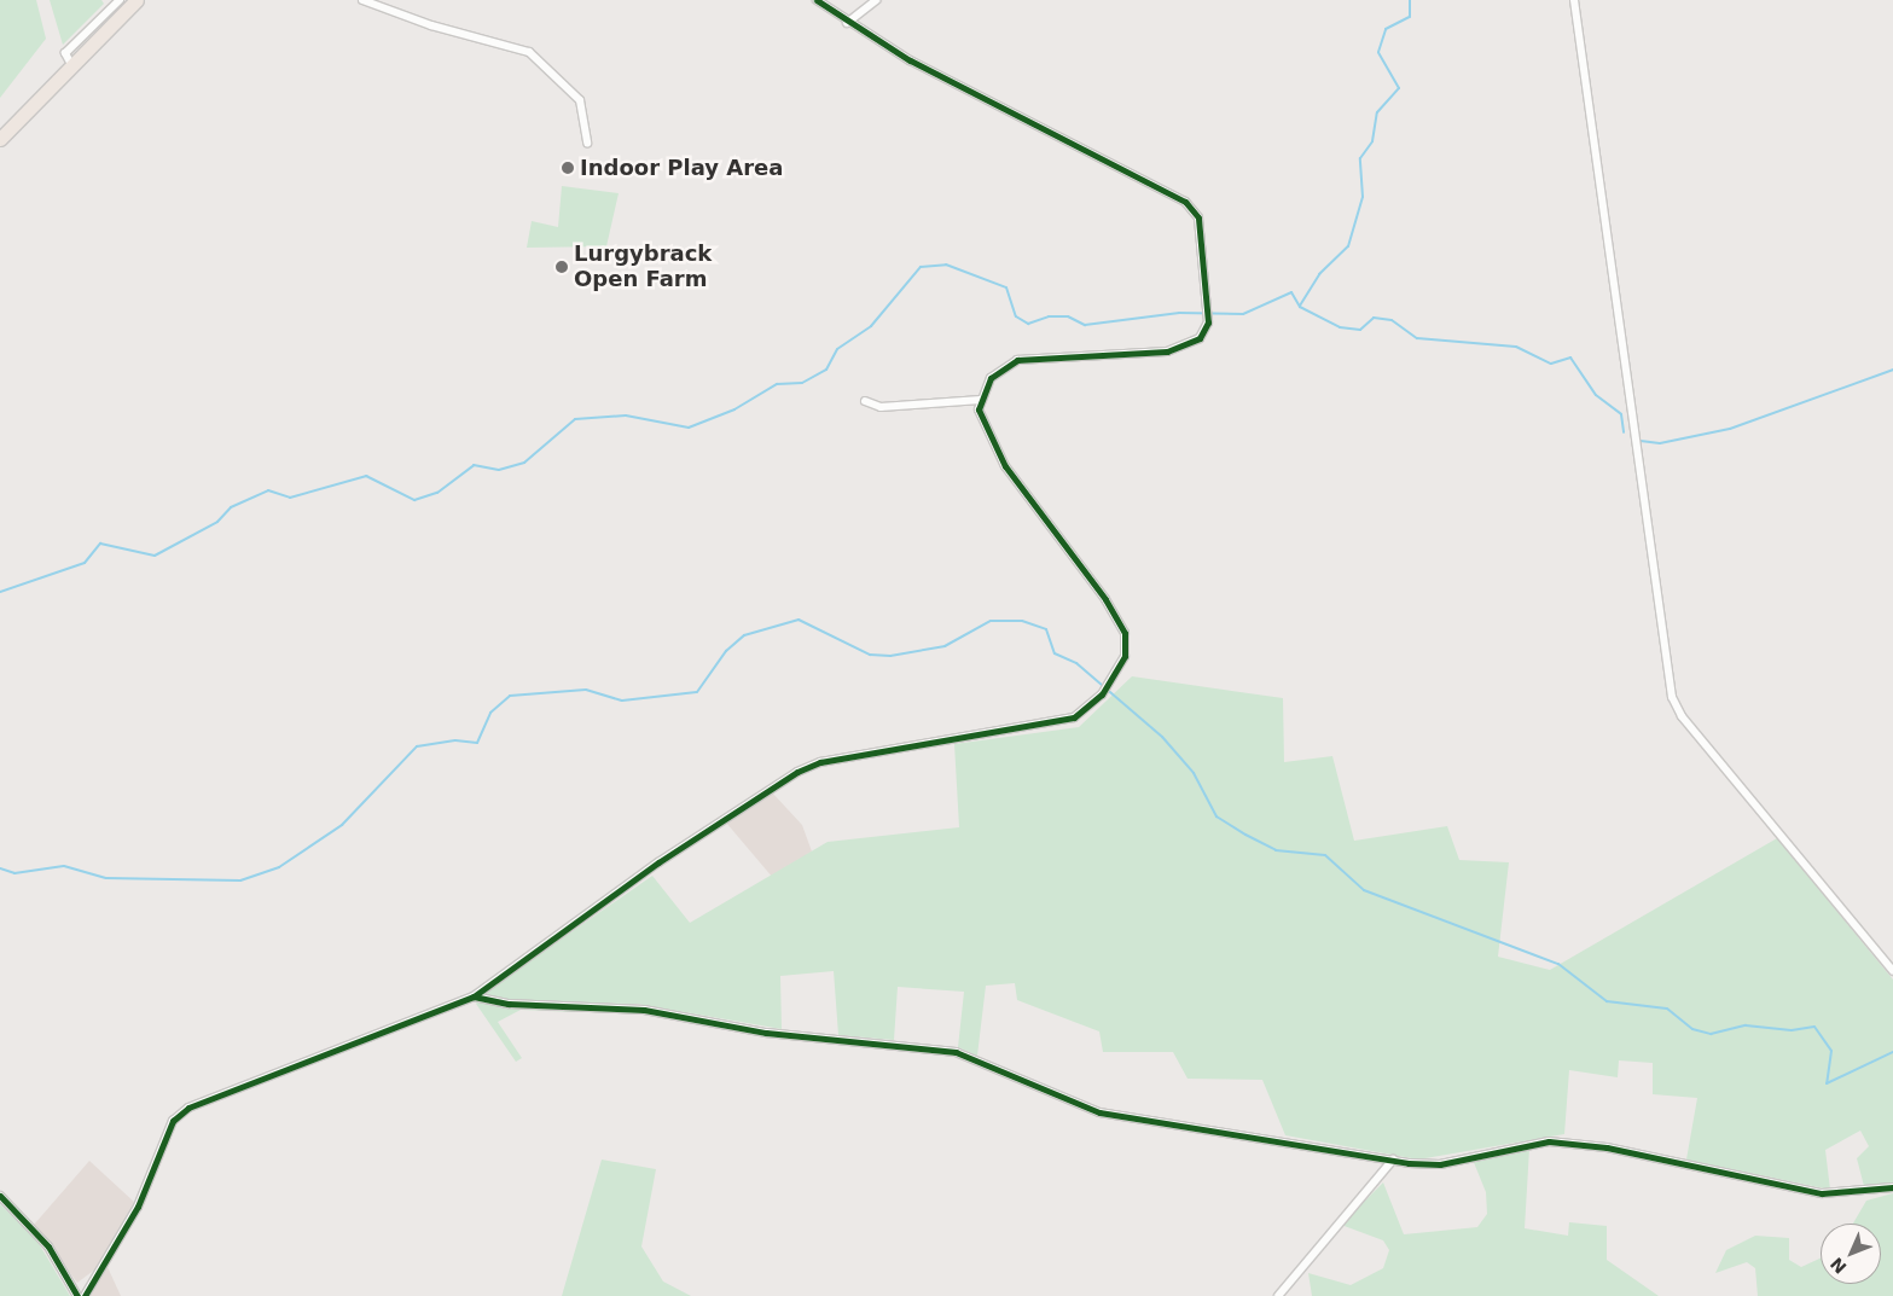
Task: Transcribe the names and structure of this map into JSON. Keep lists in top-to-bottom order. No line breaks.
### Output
{"places":["Indoor Play Area","Lurgybrack Open Farm"],"north":"bottom left"}
